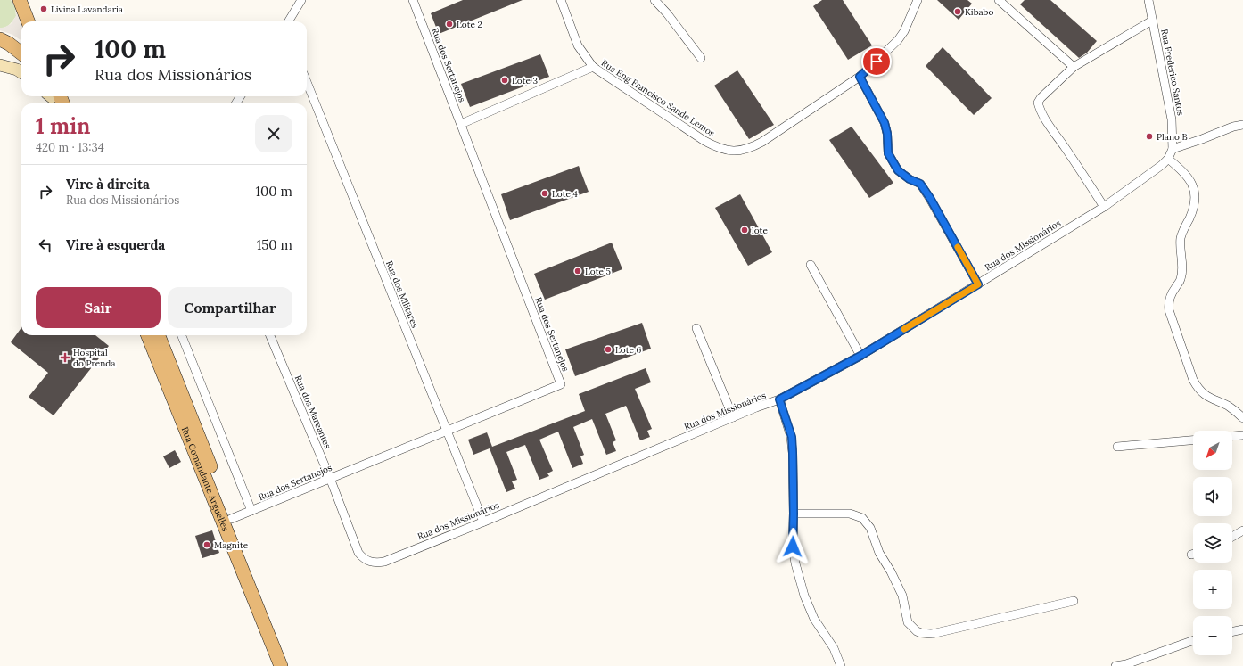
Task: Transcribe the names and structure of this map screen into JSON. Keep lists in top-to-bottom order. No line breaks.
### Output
{"streets":{"main road":["Rua Comandante Arguelles"],"street":["Rua dos Sertanejos","Rua Frederico Santos","Rua Eng Francisco Sande Lemos","Rua dos Missionários","Rua dos Militares","Rua dos Mareantes"]},"crossings":[["Rua dos Sertanejos","Rua dos Militares"],["Rua dos Sertanejos","Rua dos Mareantes"],["Rua dos Sertanejos","Rua Comandante Arguelles"],["Rua Frederico Santos","Rua dos Missionários"],["Rua dos Missionários","Rua dos Militares"],["Rua dos Missionários","Rua dos Mareantes"]],"places":{"other":["Livina Lavandaria","Kibabo","Lote 2","Lote 3","Plano B","Lote 4","lote","Lote 5","Lote 6","Magnite"],"health":["Hospital do Prenda"]},"north":"bottom left","page":{"turn":["100 m","Rua dos Missionários"],"heading":["1 min","420 m · 13:34"],"list":[{"name":"Vire à direita","note":"Rua dos Missionários","value":"100 m"},{"name":"Vire à esquerda","value":"150 m"}],"buttons":["Sair","Compartilhar"],"map_buttons":["+","−"]}}
